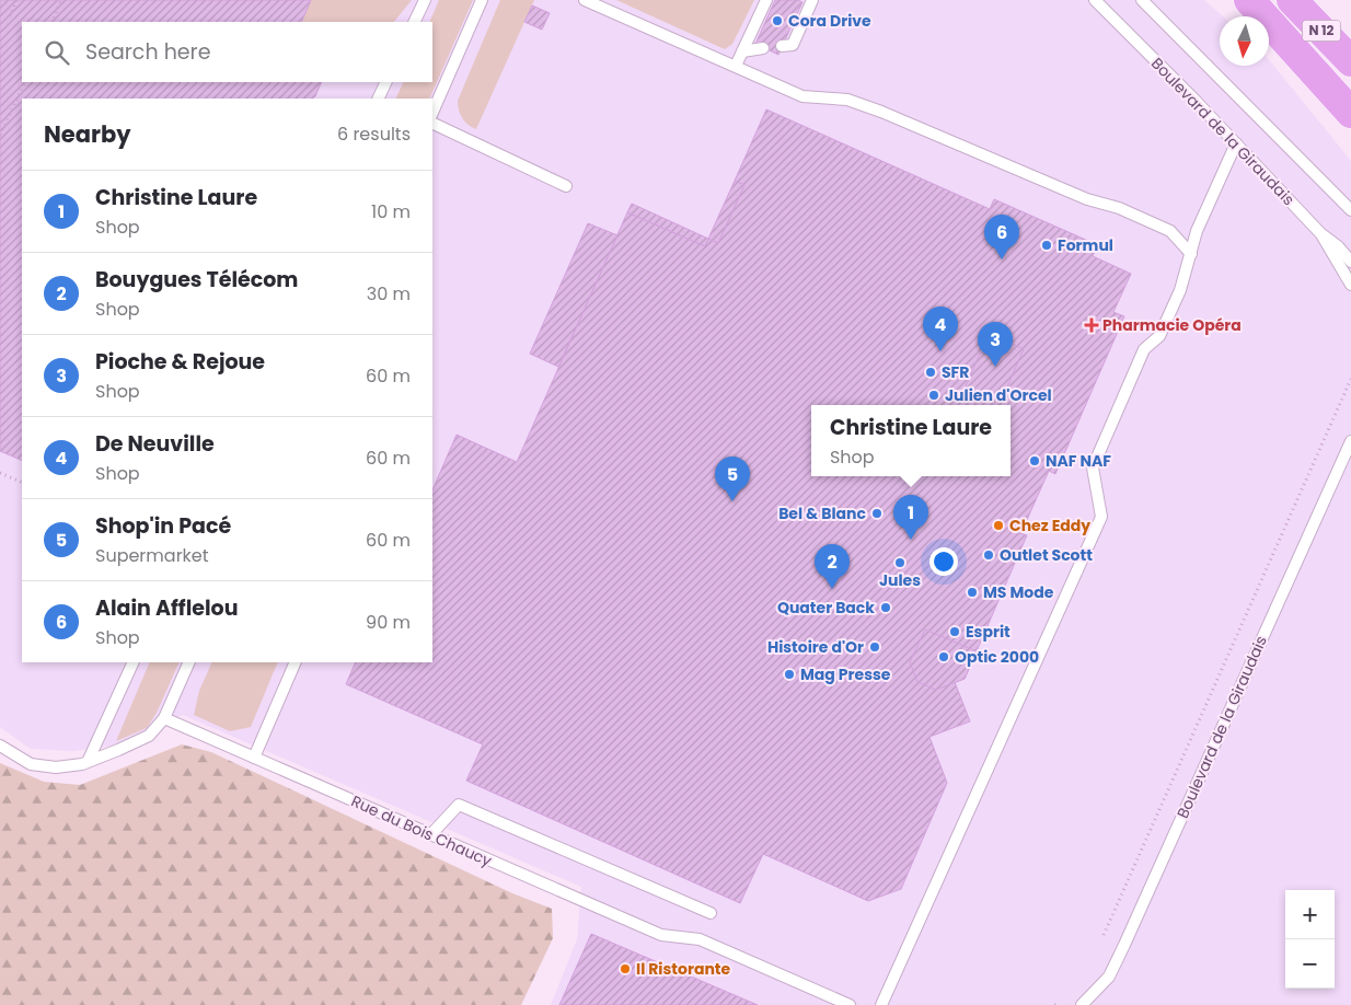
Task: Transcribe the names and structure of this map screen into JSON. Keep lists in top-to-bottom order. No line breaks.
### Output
{"streets":{"highway":["N 12"],"lane":["Boulevard de la Giraudais","Rue du Bois Chaucy"]},"places":{"other":["Cora Drive","Formul","SFR","Julien d'Orcel","NAF NAF","Bel & Blanc","Chez Eddy","Outlet Scott","Jules","MS Mode","Quater Back","Esprit","Histoire d'Or","Optic 2000","Mag Presse","Il Ristorante"],"health":["Pharmacie Opéra"]},"north":"bottom","page":{"search":"Search here","heading":["Nearby","6 results"],"list":[{"mark":"1","name":"Christine Laure","note":"Shop","value":"10 m"},{"mark":"2","name":"Bouygues Télécom","note":"Shop","value":"30 m"},{"mark":"3","name":"Pioche & Rejoue","note":"Shop","value":"60 m"},{"mark":"4","name":"De Neuville","note":"Shop","value":"60 m"},{"mark":"5","name":"Shop'in Pacé","note":"Supermarket","value":"60 m"},{"mark":"6","name":"Alain Afflelou","note":"Shop","value":"90 m"}],"pins":["6","4","3","5","1","2"],"popup":["Christine Laure","Shop"],"map_buttons":["+","−"]}}
